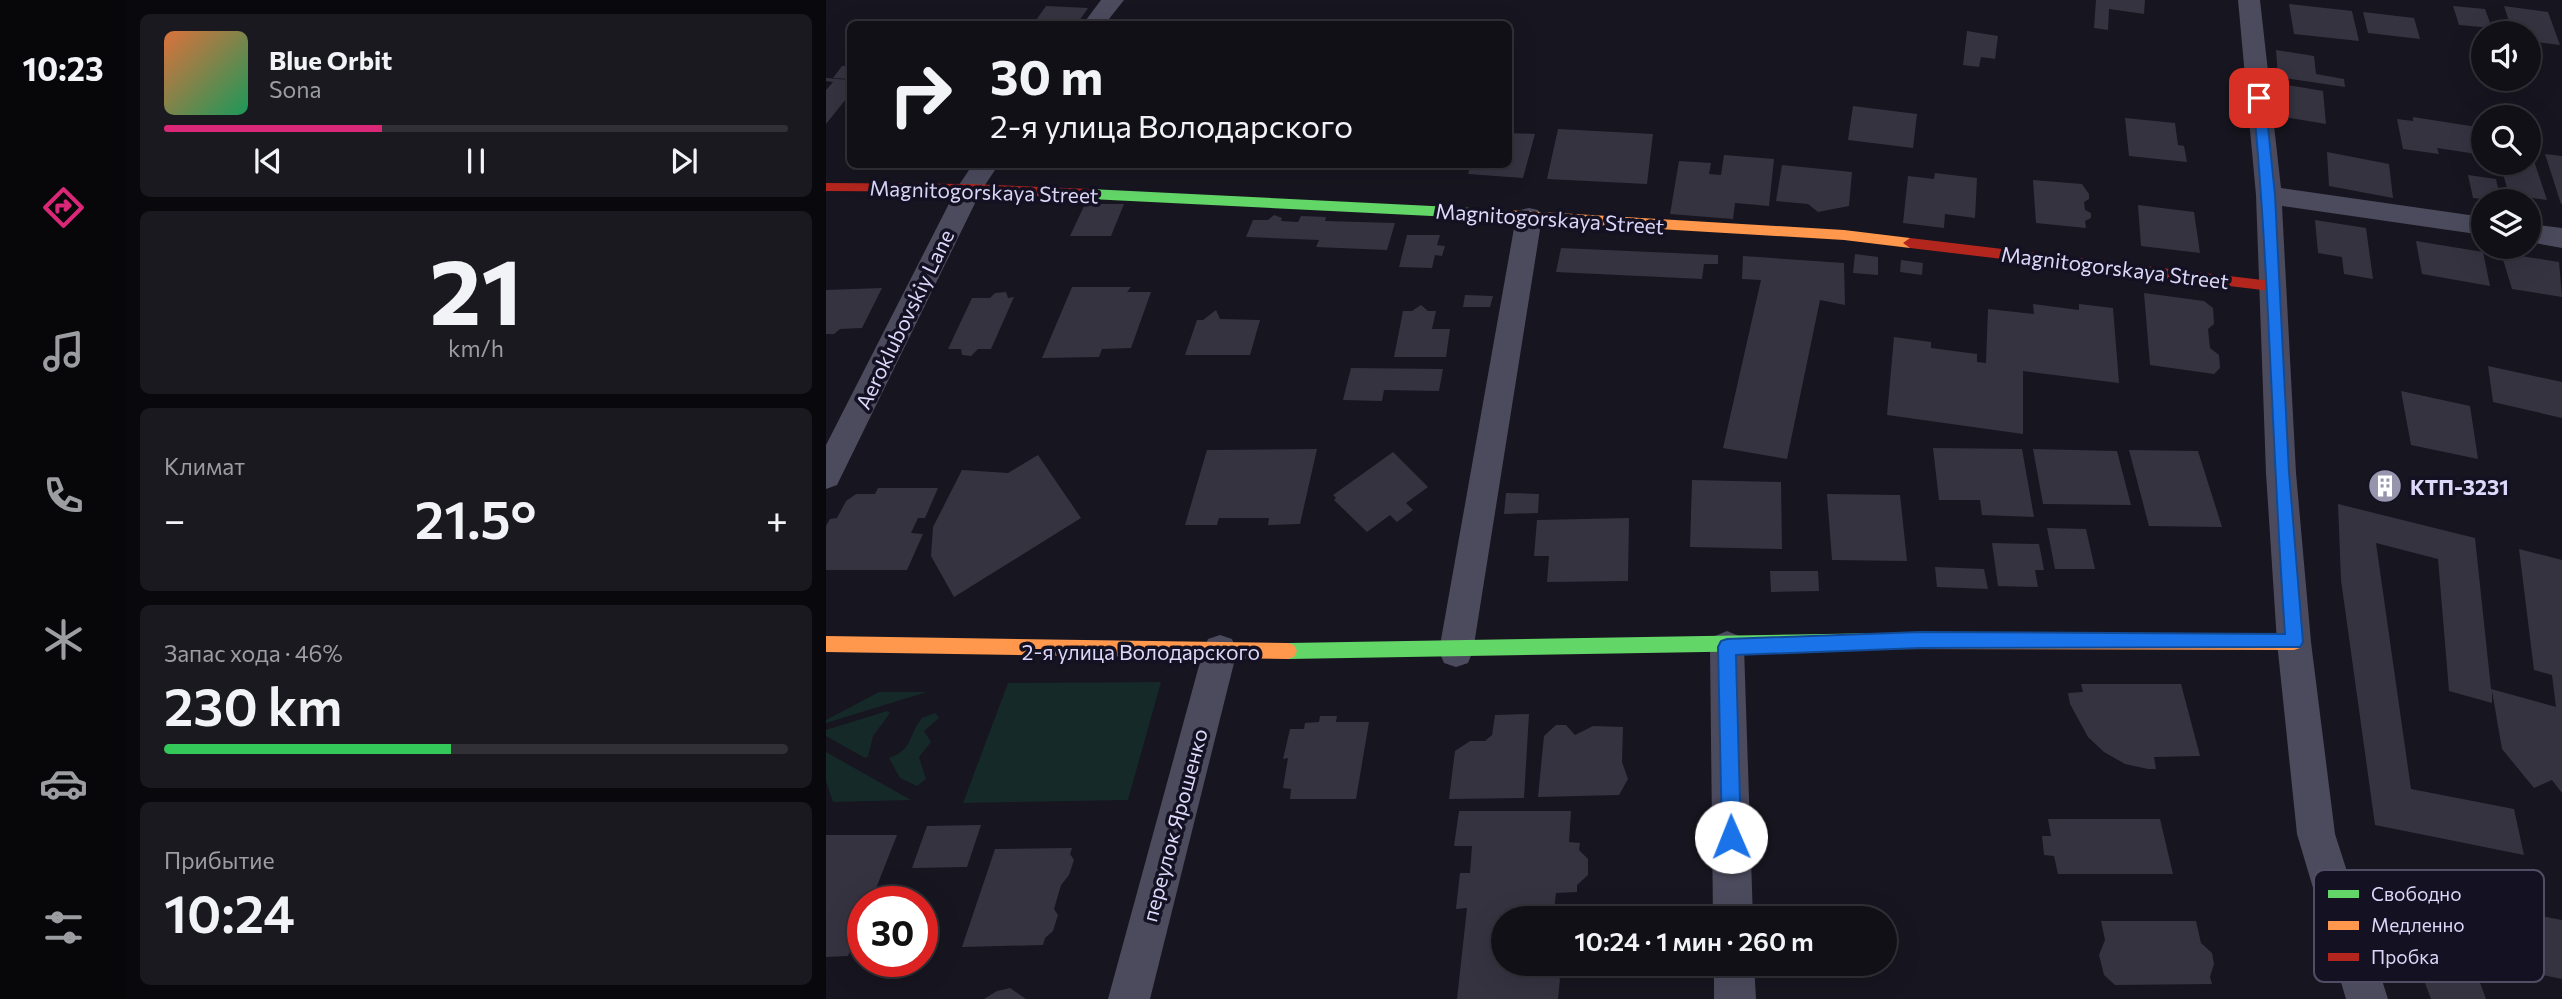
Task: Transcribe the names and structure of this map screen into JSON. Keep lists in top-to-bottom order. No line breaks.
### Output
{"streets":{"street":["Magnitogorskaya Street","Aeroklubovskiy Lane","2-я улица Володарского","переулок Ярошенко"]},"crossings":[["Magnitogorskaya Street","Aeroklubovskiy Lane"],["2-я улица Володарского","переулок Ярошенко"]],"places":{"building":["КТП-3231"]},"legend":["Свободно","Медленно","Пробка"],"page":{"tabs":"10:23","turn":["30 m","2-я улица Володарского"],"song":["Blue Orbit","Sona"],"tile":[["21","km/h"],"Климат",["Запас хода · 46%","230 km"],["Прибытие","10:24"]],"heat":["−","21.5°","+"],"limit":"30","trip":"10:24 · 1 мин · 260 m"}}
